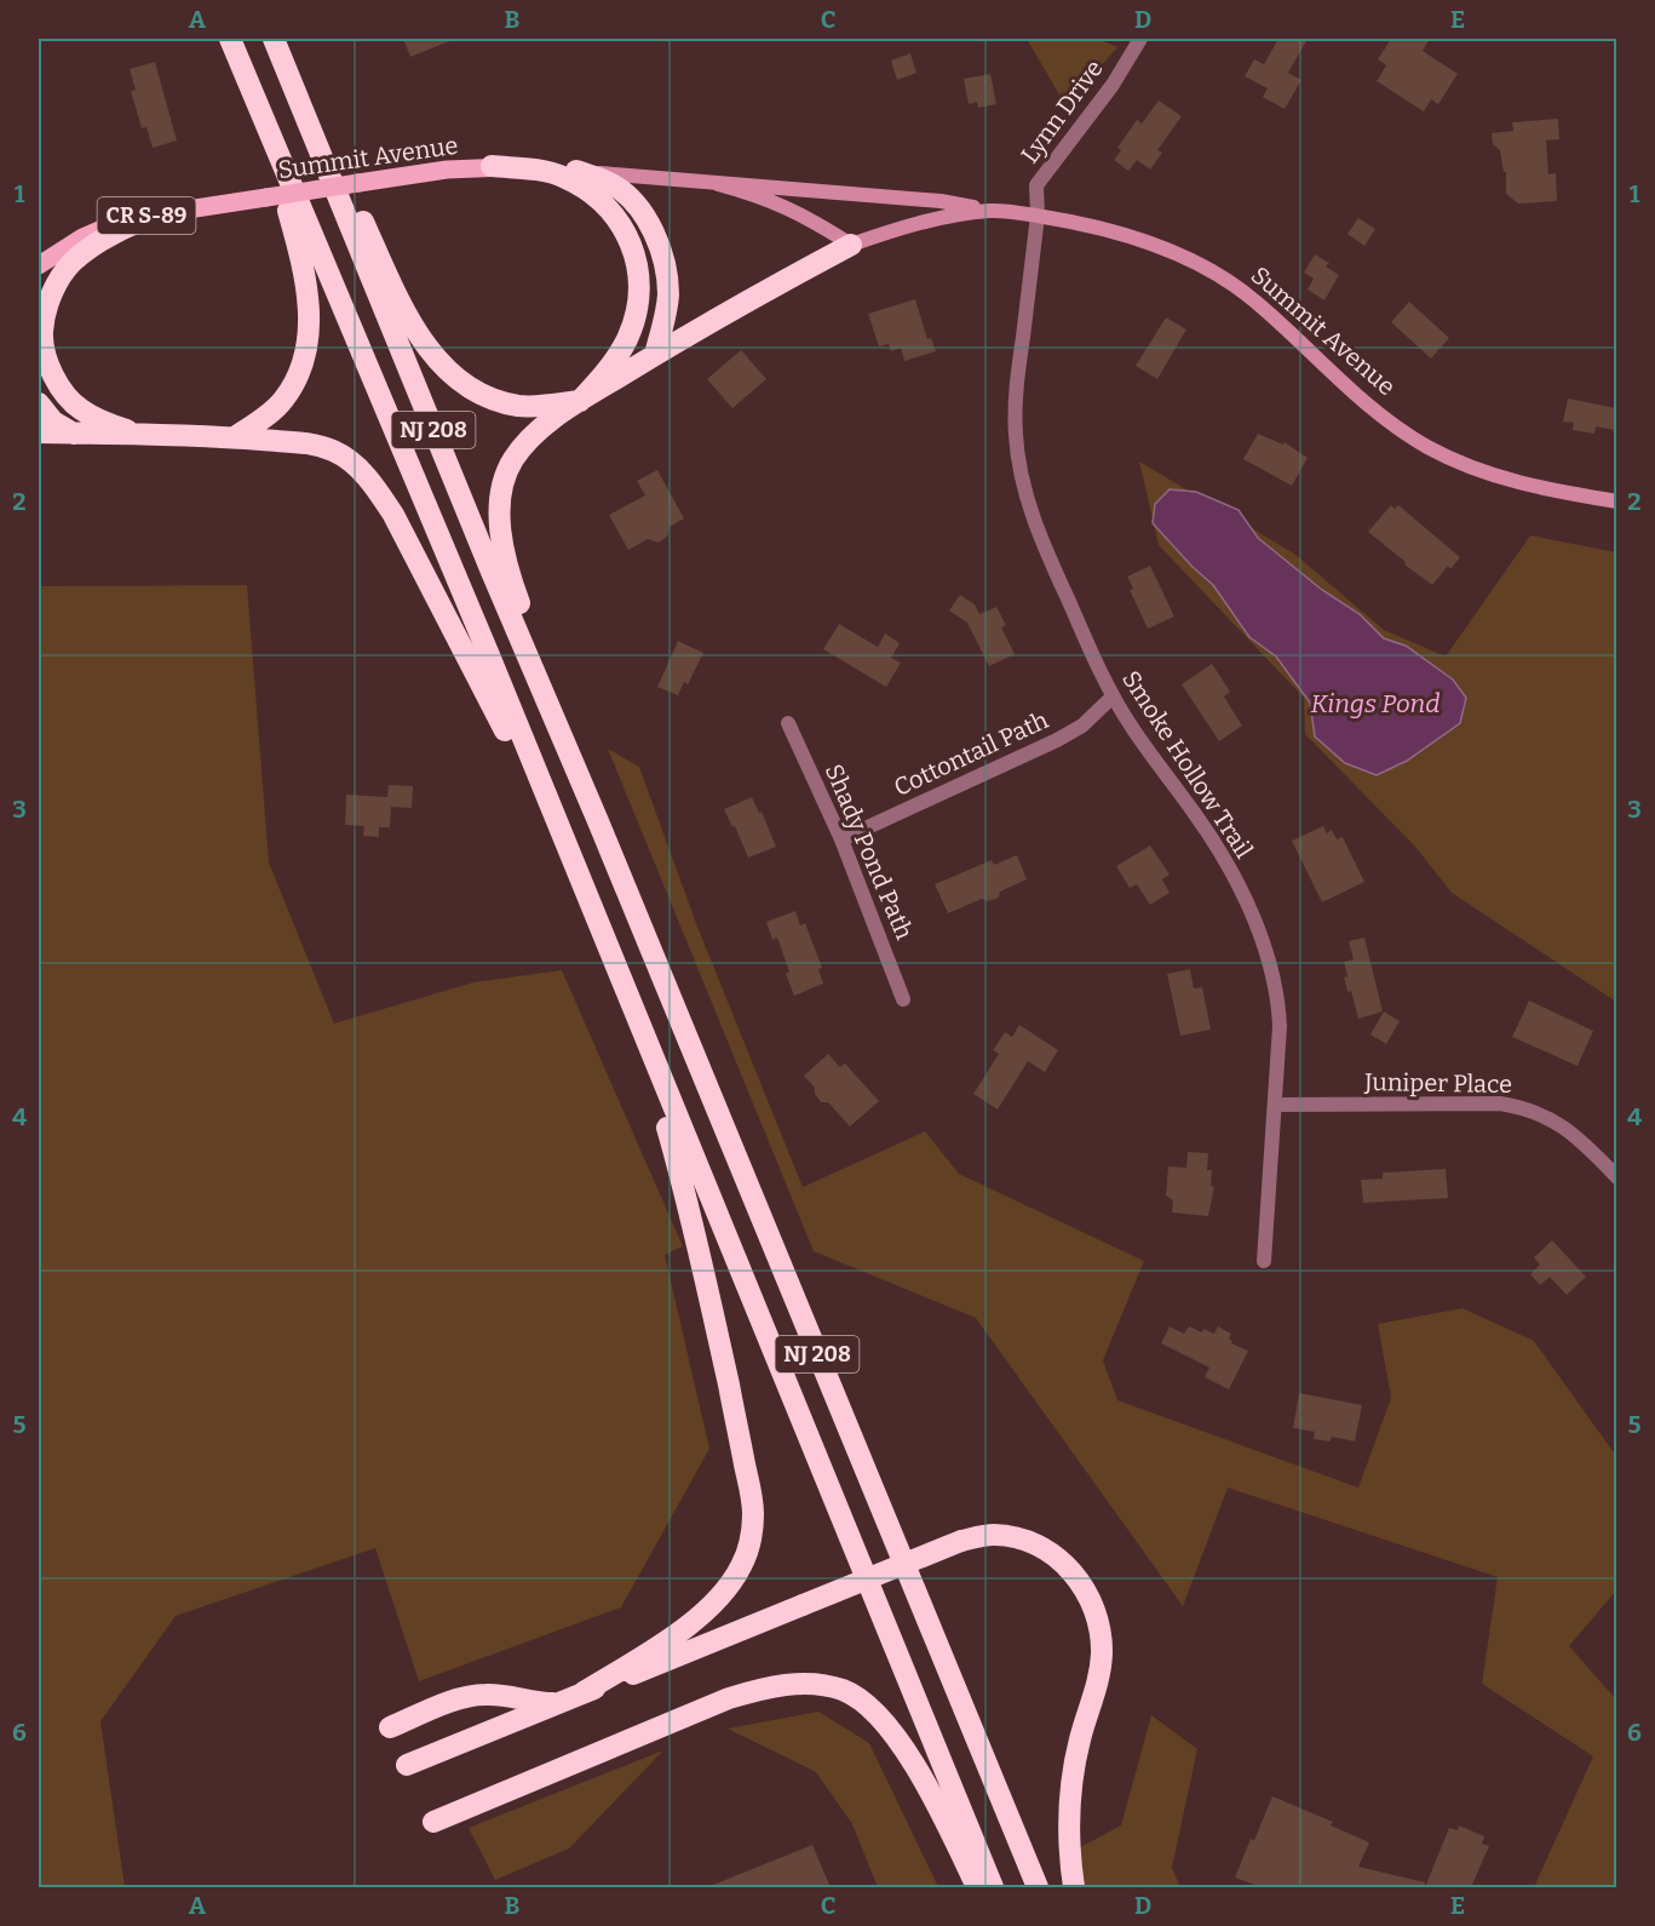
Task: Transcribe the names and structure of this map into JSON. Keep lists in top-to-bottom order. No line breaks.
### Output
{"streets":{"highway":["NJ 208"],"main road":["Summit Avenue","CR S-89"],"street":["Lynn Drive","Cottontail Path","Smoke Hollow Trail","Shady Pond Path","Juniper Place"]},"crossings":[["Lynn Drive","Summit Avenue"],["Lynn Drive","Smoke Hollow Trail"],["Summit Avenue","Smoke Hollow Trail"],["Cottontail Path","Smoke Hollow Trail"],["Cottontail Path","Shady Pond Path"],["Smoke Hollow Trail","Juniper Place"]],"water":["Kings Pond"],"grid":{"columns":["A","B","C","D","E"],"rows":["1","2","3","4","5","6"]}}
